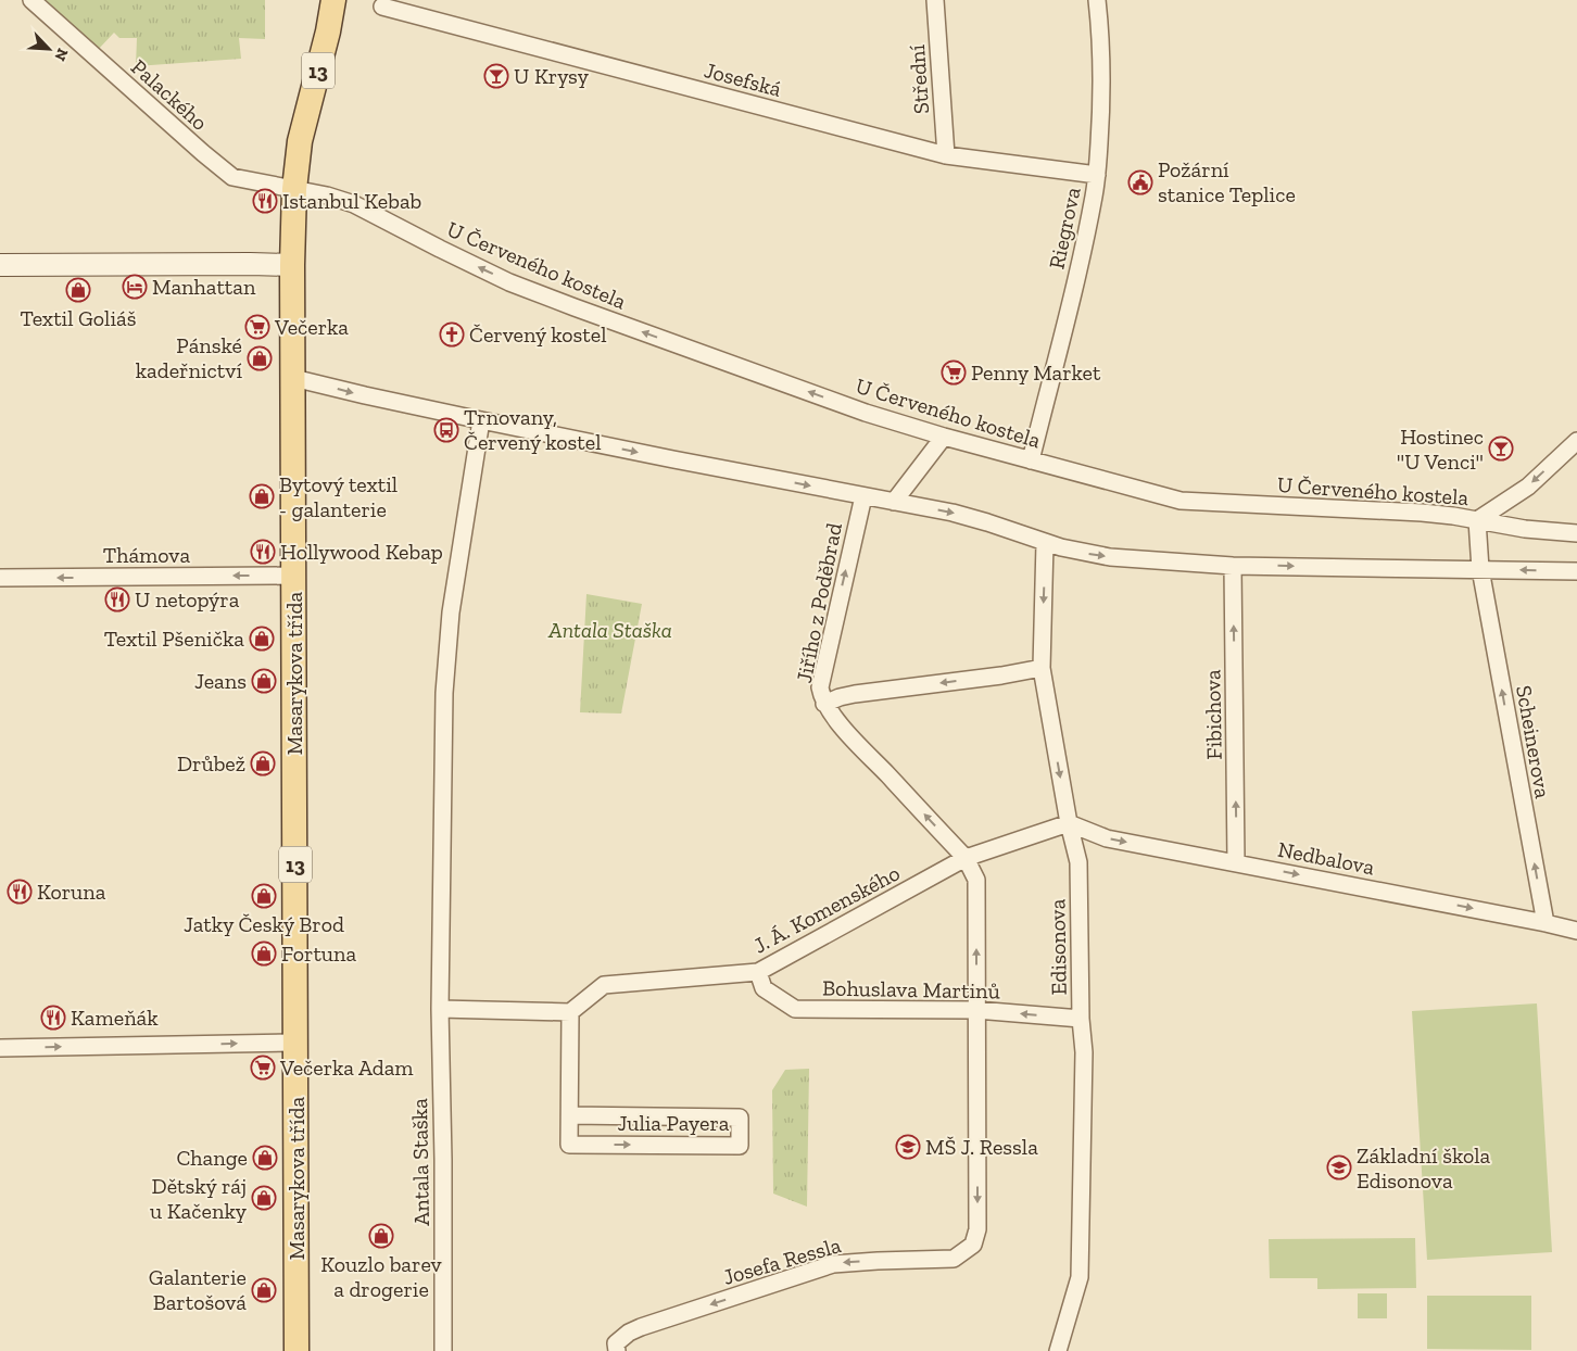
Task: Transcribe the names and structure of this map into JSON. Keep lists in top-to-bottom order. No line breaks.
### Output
{"streets":{"main road":["13","Masarykova třída"],"street":["Josefská","Střední","Palackého","Riegrova","U Červeného kostela","Thámova","Jiřího z Poděbrad","Fibichova","Scheinerova","Nedbalova","J. Á. Komenského","Edisonova","Bohuslava Martinů","Julia Payera","Antala Staška","Josefa Ressla"]},"crossings":[["Josefská","Střední"],["Josefská","Riegrova"],["Palackého","U Červeného kostela"],["Palackého","Masarykova třída"],["Riegrova","U Červeného kostela"],["U Červeného kostela","Masarykova třída"],["U Červeného kostela","Scheinerova"],["Thámova","Masarykova třída"],["Jiřího z Poděbrad","J. Á. Komenského"],["Jiřího z Poděbrad","Josefa Ressla"],["Fibichova","Nedbalova"],["Scheinerova","Nedbalova"],["Nedbalova","J. Á. Komenského"],["Nedbalova","Edisonova"],["J. Á. Komenského","Edisonova"],["J. Á. Komenského","Bohuslava Martinů"],["J. Á. Komenského","Julia Payera"],["J. Á. Komenského","Josefa Ressla"],["Edisonova","Bohuslava Martinů"],["Bohuslava Martinů","Josefa Ressla"]],"one_way":["Thámova","Jiřího z Poděbrad","Fibichova","Scheinerova","Nedbalova"],"parks":["Antala Staška"],"places":{"bar":["U Krysy","Hostinec \"U Venci\""],"public building":["Požární stanice Teplice"],"restaurant":["Istanbul Kebab","Hollywood Kebap","U netopýra","Koruna","Kameňák"],"hotel":["Manhattan"],"shop":["Textil Goliáš","Pánské kadeřnictví","Bytový textil - galanterie","Textil Pšenička","Jeans","Drůbež","Jatky Český Brod","Fortuna","Change","Dětský ráj u Kačenky","Kouzlo barev a drogerie","Galanterie Bartošová"],"supermarket":["Večerka","Penny Market","Večerka Adam"],"church":["Červený kostel"],"bus stop":["Trnovany, Červený kostel"],"school or university":["MŠ J. Ressla","Základní škola Edisonova"]},"north":"bottom right"}
